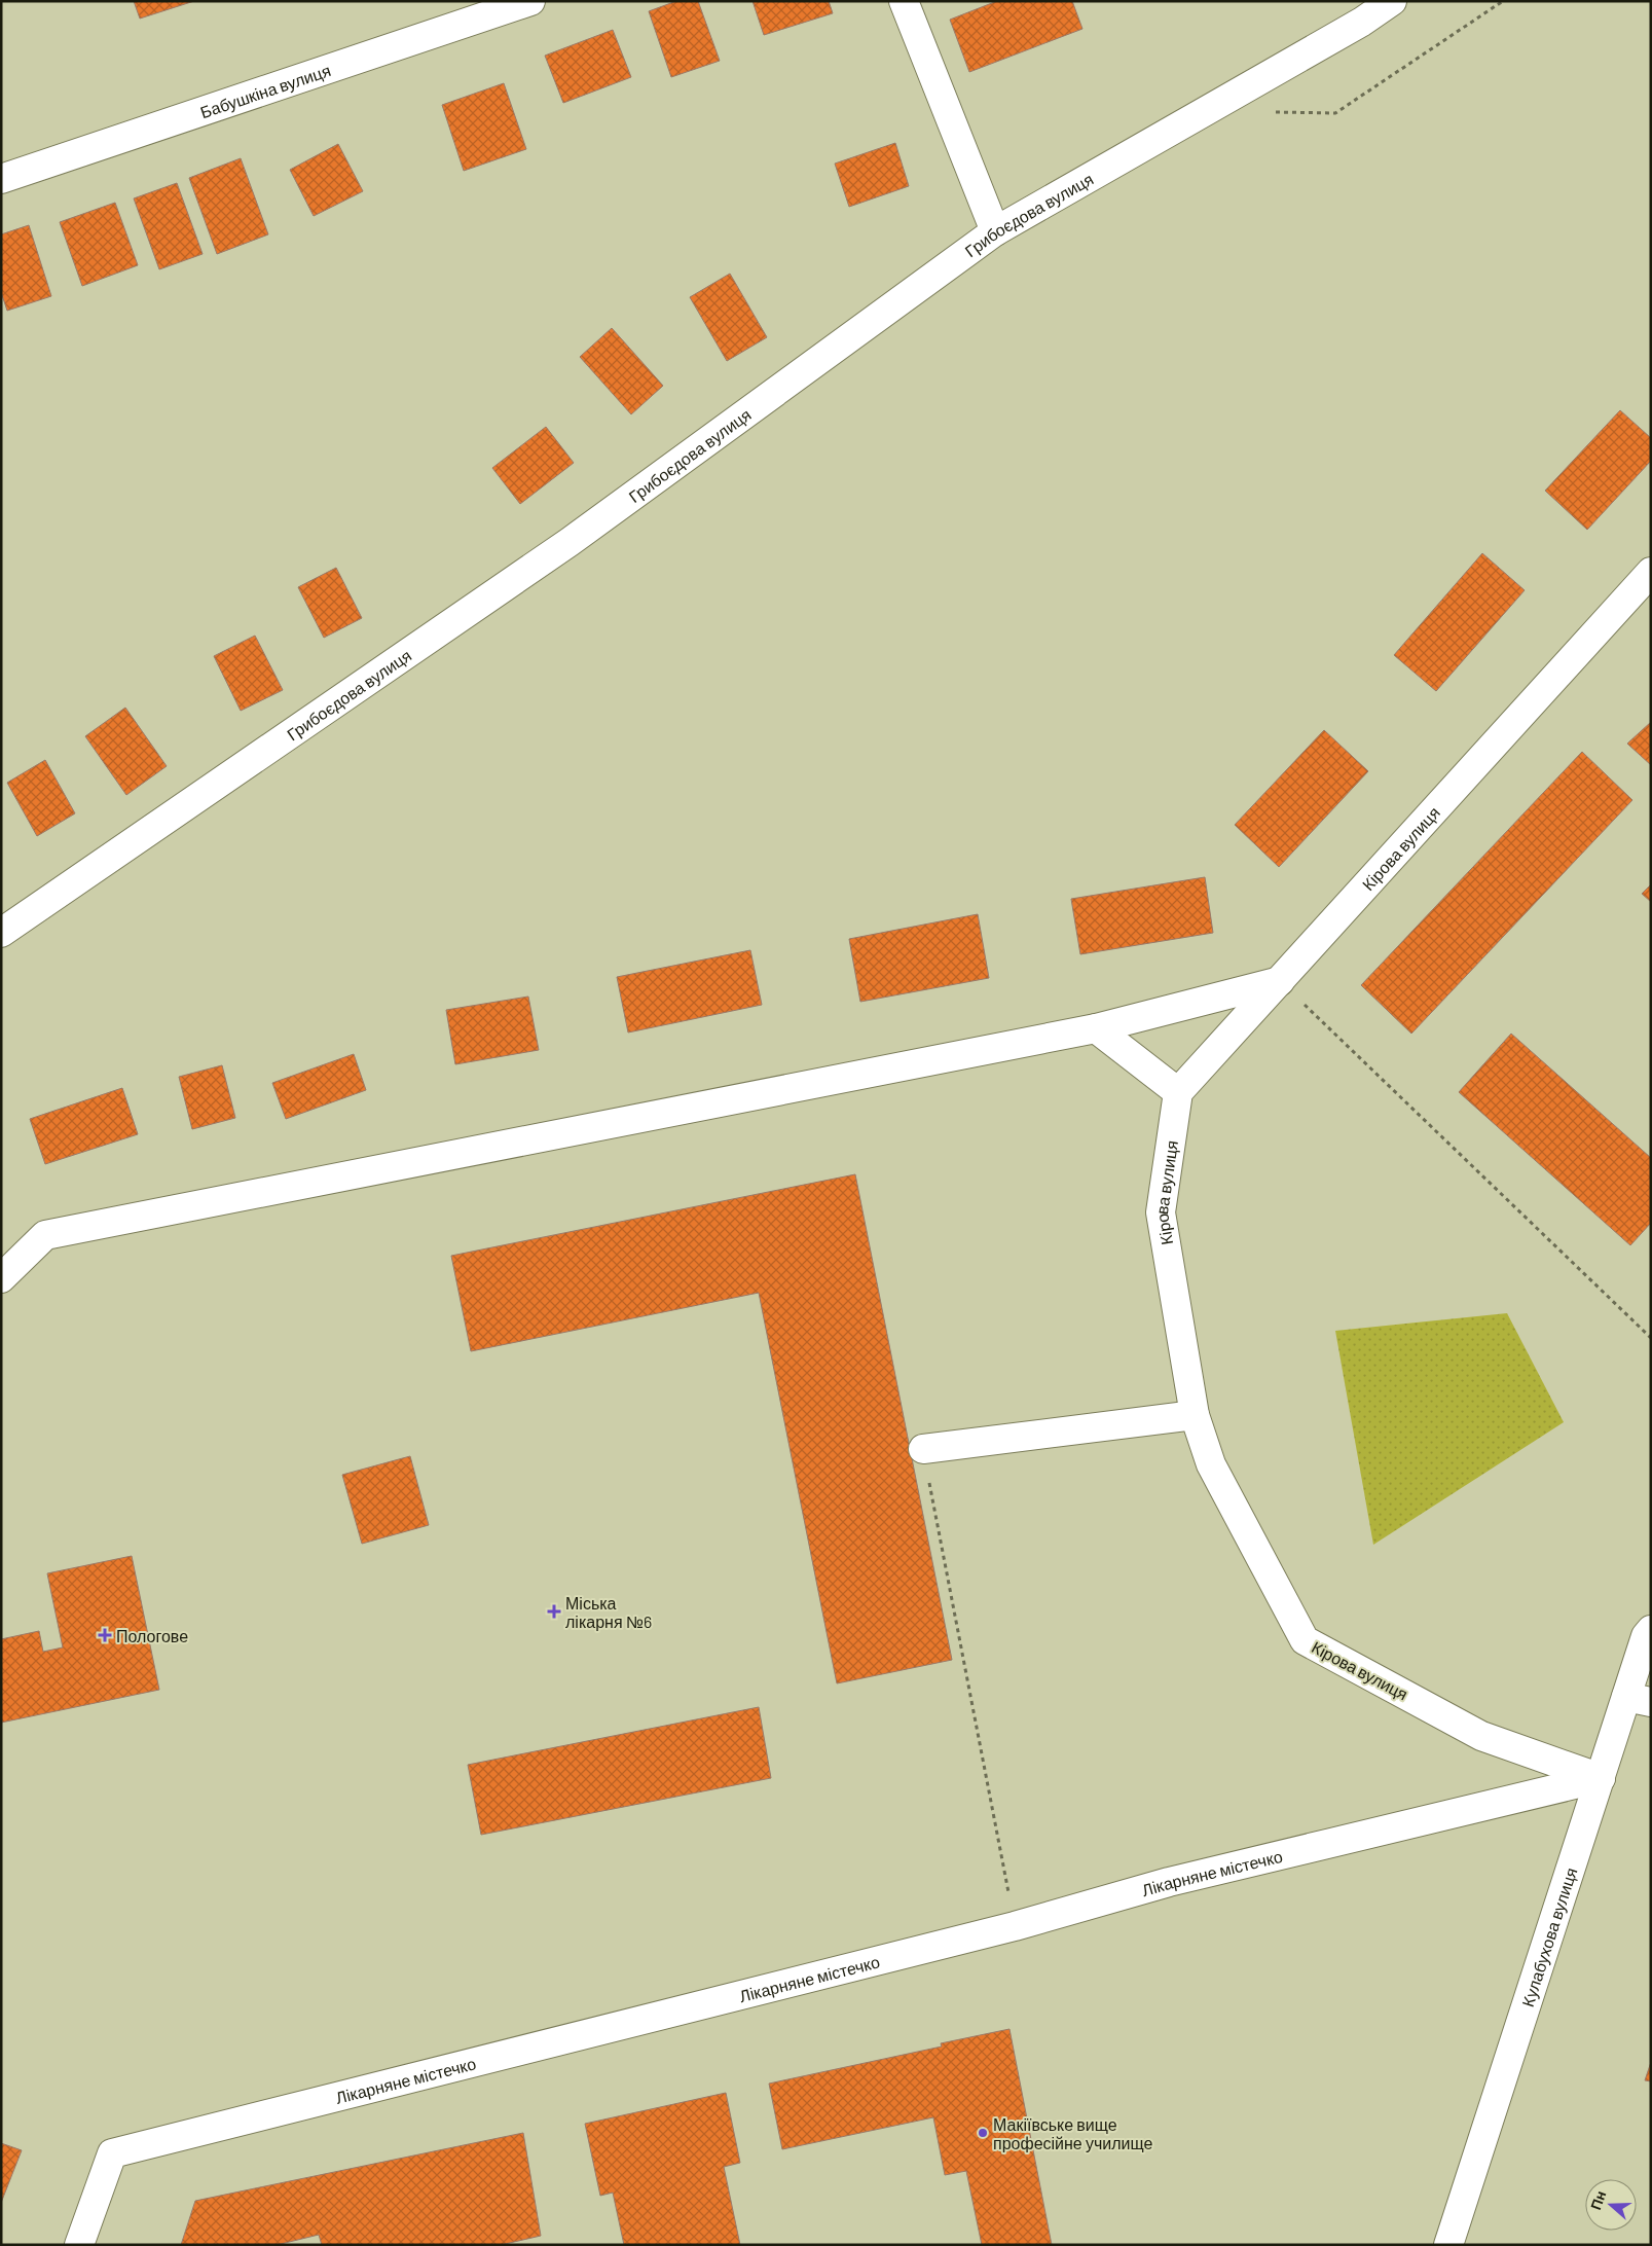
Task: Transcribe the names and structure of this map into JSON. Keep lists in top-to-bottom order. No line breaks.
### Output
{"streets":{"street":["Бабушкіна вулиця","Грибоєдова вулиця","Кірова вулиця","Лікарняне містечко","Кулабухова вулиця"]},"crossings":[["Кірова вулиця","Лікарняне містечко"],["Кірова вулиця","Кулабухова вулиця"],["Лікарняне містечко","Кулабухова вулиця"]],"places":{"health":["Міська лікарня №6","Пологове"],"other":["Макіївське вище професійне училище"]},"north":"left"}
